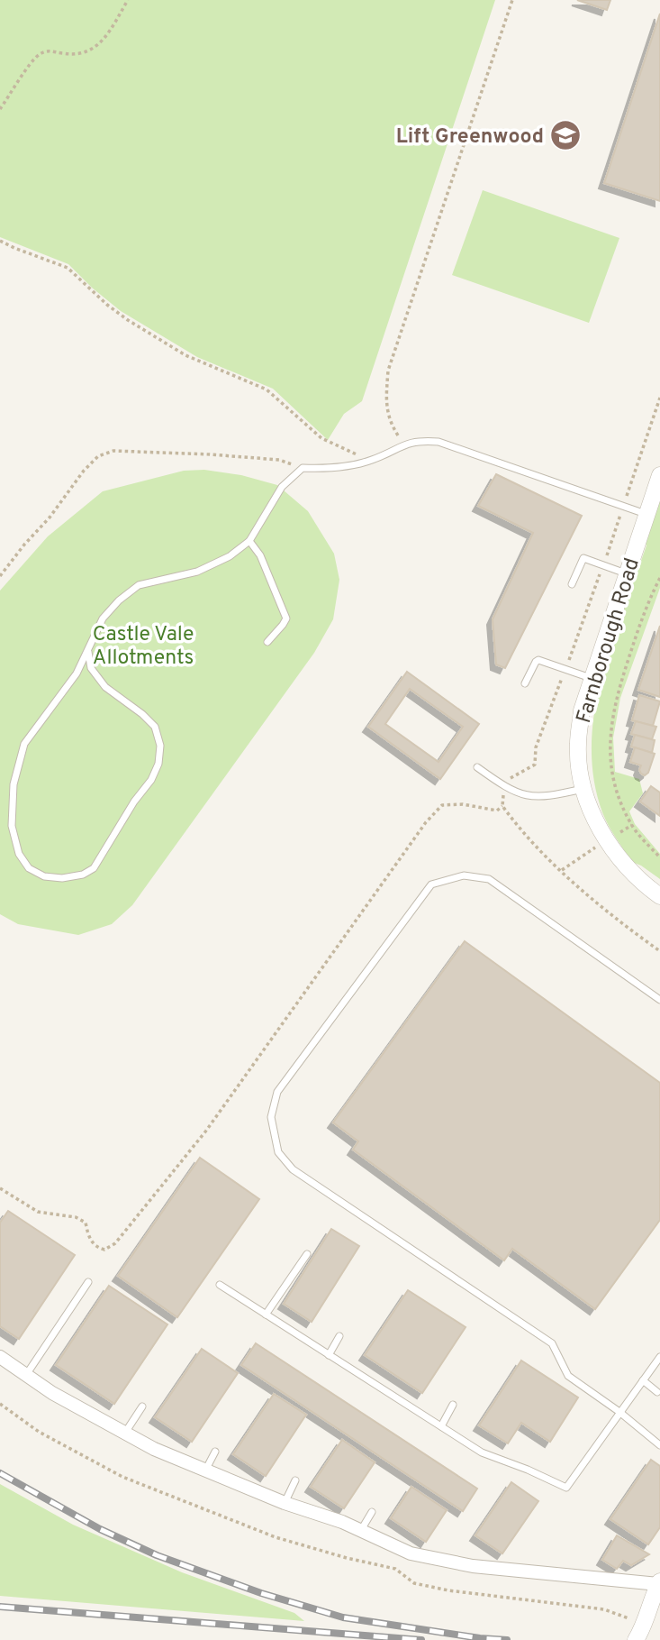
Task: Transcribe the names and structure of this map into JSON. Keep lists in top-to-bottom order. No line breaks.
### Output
{"streets":{"street":["Farnborough Road"]},"parks":["Castle Vale Allotments"],"places":{"school or university":["Lift Greenwood"]}}
